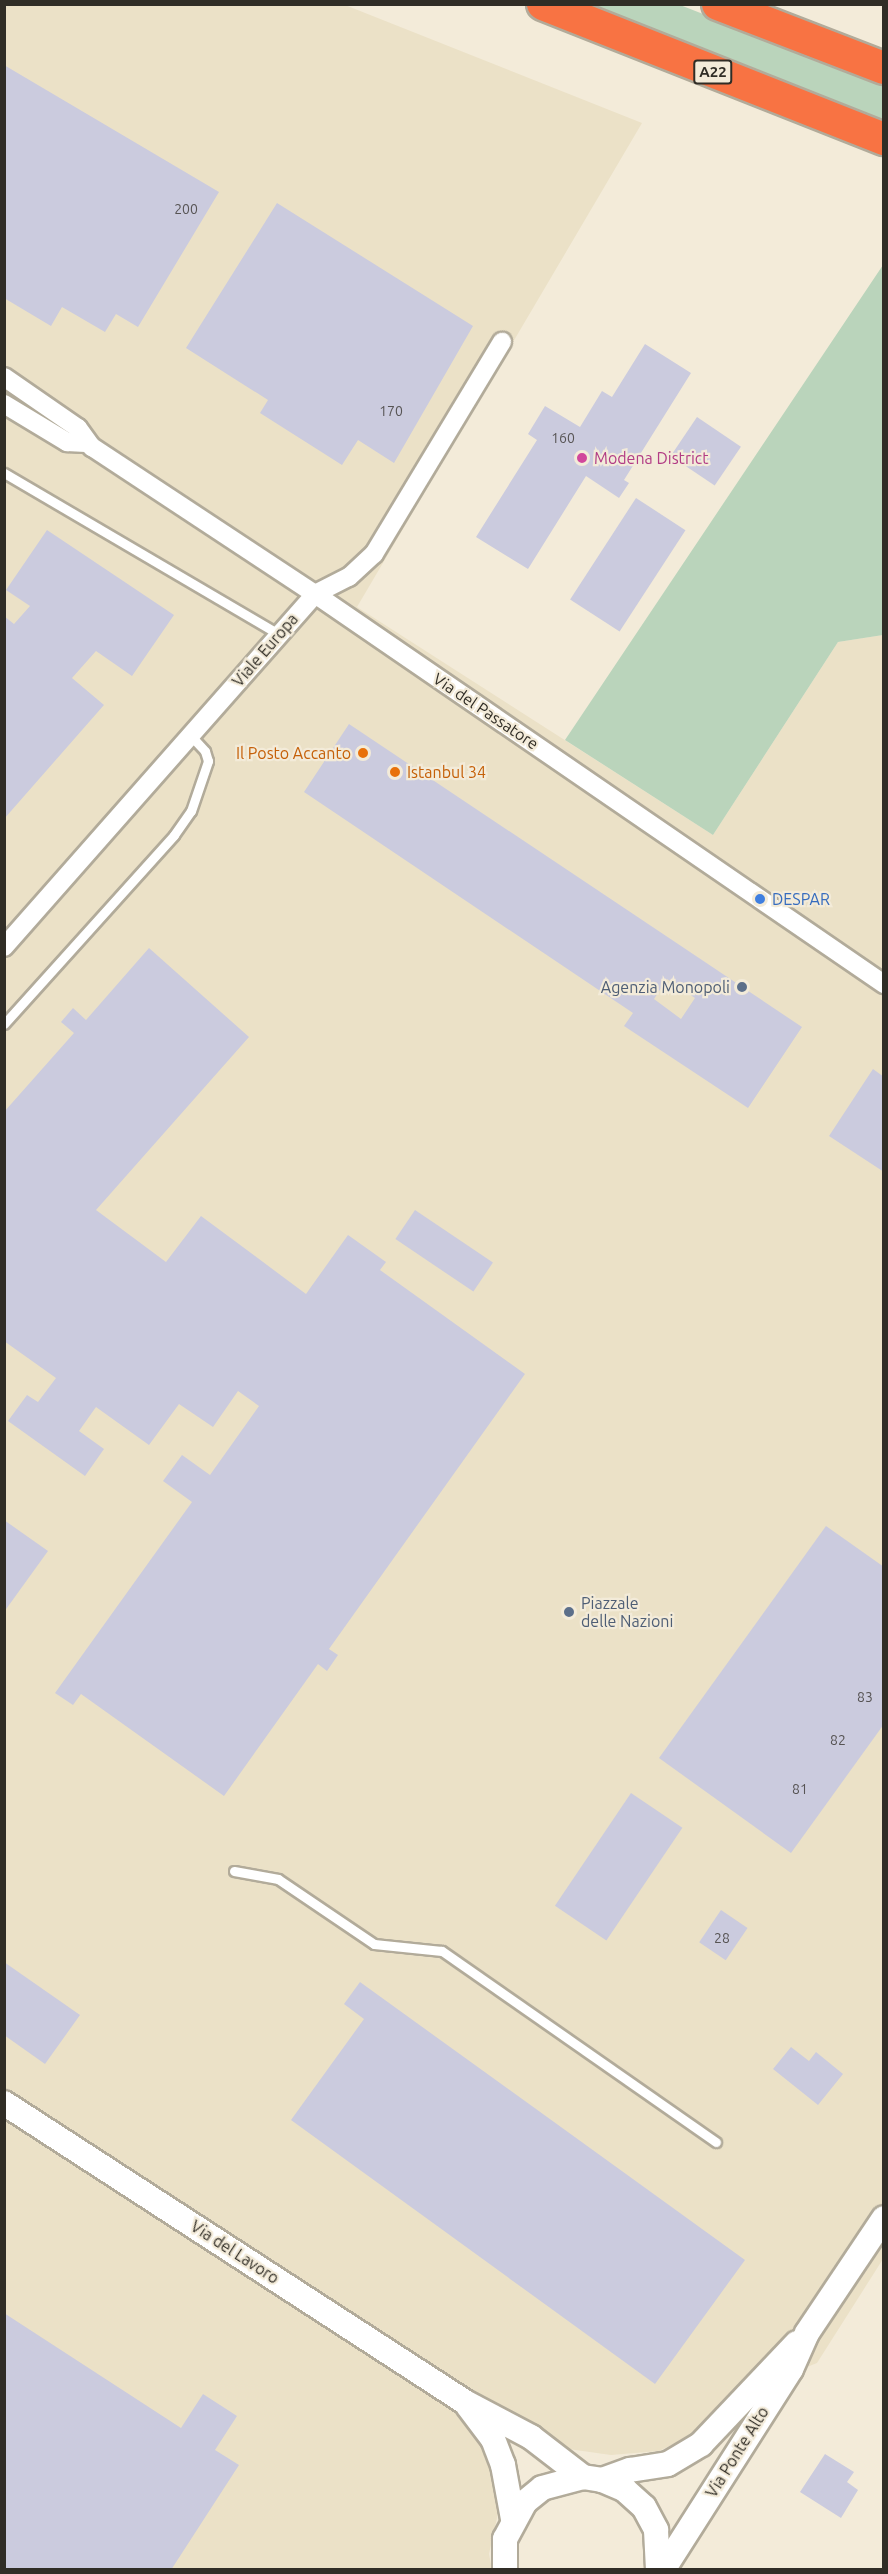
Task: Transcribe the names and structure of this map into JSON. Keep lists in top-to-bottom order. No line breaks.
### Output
{"streets":{"highway":["A22"],"main road":["Via del Lavoro","Via Ponte Alto"],"street":["Viale Europa","Via del Passatore"]},"crossings":[["Viale Europa","Via del Passatore"],["Via del Lavoro","Via Ponte Alto"]],"places":["Modena District","Il Posto Accanto","Istanbul 34","DESPAR","Agenzia Monopoli","Piazzale delle Nazioni"],"house_numbers":["200","170","160","83","82","81","28"]}
